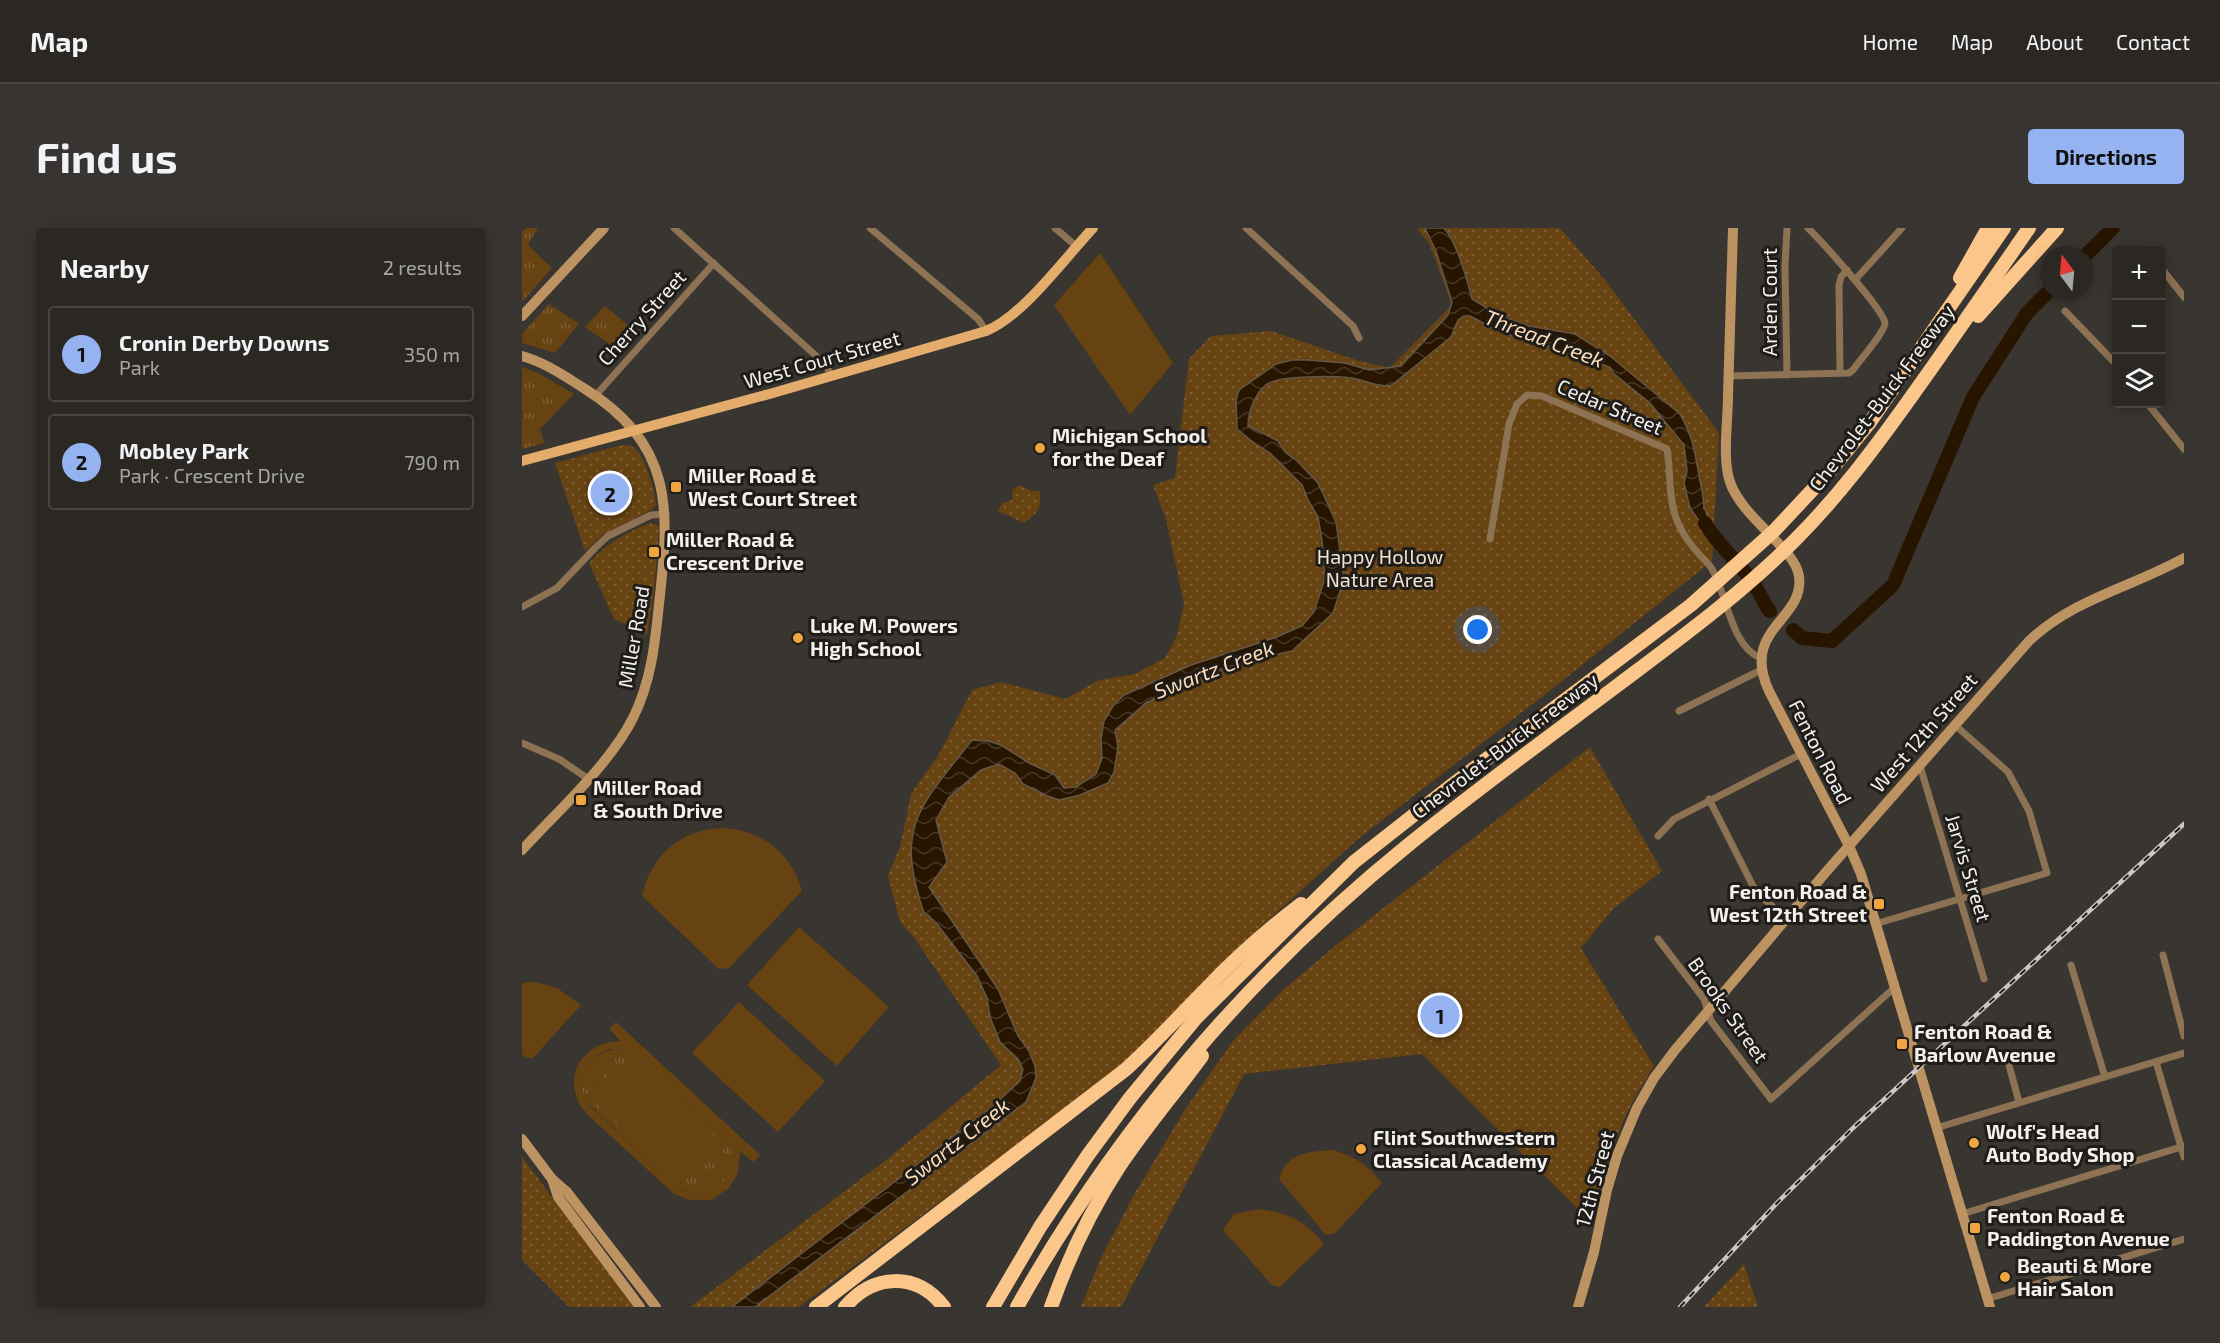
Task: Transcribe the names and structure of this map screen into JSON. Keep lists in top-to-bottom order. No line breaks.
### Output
{"streets":{"highway":["Chevrolet-Buick Freeway"],"main road":["West Court Street"],"street":["Arden Court","Cherry Street","Cedar Street","Miller Road","West 12th Street","Fenton Road","Jarvis Street","Brooks Street","12th Street"]},"crossings":[["Cherry Street","Miller Road"],["West Court Street","Miller Road"],["Cedar Street","Fenton Road"],["West 12th Street","Fenton Road"],["West 12th Street","Jarvis Street"],["West 12th Street","Brooks Street"],["West 12th Street","12th Street"],["Fenton Road","Brooks Street"],["Brooks Street","12th Street"]],"water":["Thread Creek","Swartz Creek"],"parks":["Happy Hollow Nature Area"],"places":{"other":["Michigan School for the Deaf","Luke M. Powers High School","Wolf's Head Auto Body Shop","Flint Southwestern Classical Academy","Beauti & More Hair Salon"],"transit":["Miller Road & West Court Street","Miller Road & Crescent Drive","Miller Road & South Drive","Fenton Road & West 12th Street","Fenton Road & Barlow Avenue","Fenton Road & Paddington Avenue"]},"north":"top","page":{"header":"Map","nav":["Home","Map","About","Contact"],"buttons":"Directions","title":"Find us","heading":["Nearby","2 results"],"map_buttons":["+","−"],"list":[{"mark":"1","name":"Cronin Derby Downs","note":"Park","value":"350 m"},{"mark":"2","name":"Mobley Park","note":"Park · Crescent Drive","value":"790 m"}],"pins":["2","1"]}}
